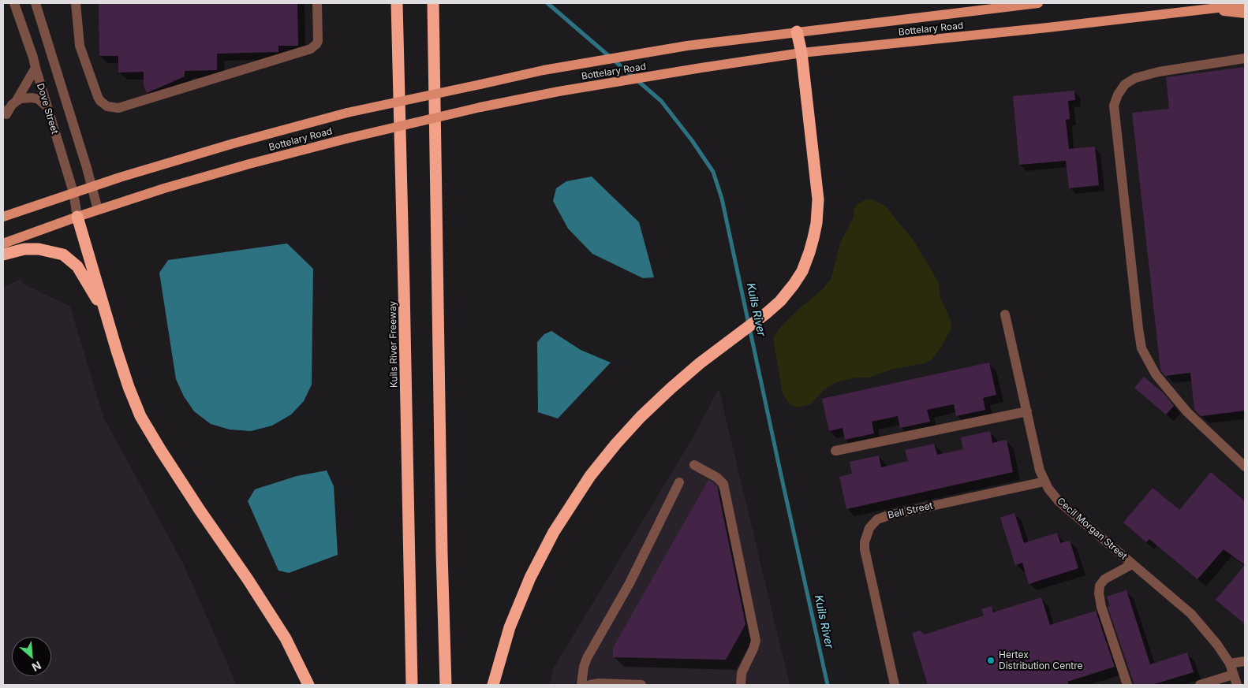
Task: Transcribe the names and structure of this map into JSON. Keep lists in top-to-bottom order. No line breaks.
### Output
{"streets":{"highway":["Kuils River Freeway"],"main road":["Bottelary Road"],"street":["Dove Street","Bell Street","Cecil Morgan Street"]},"crossings":[["Bottelary Road","Dove Street"],["Bell Street","Cecil Morgan Street"]],"water":["Kuils River"],"places":["Hertex Distribution Centre"],"north":"bottom right"}
